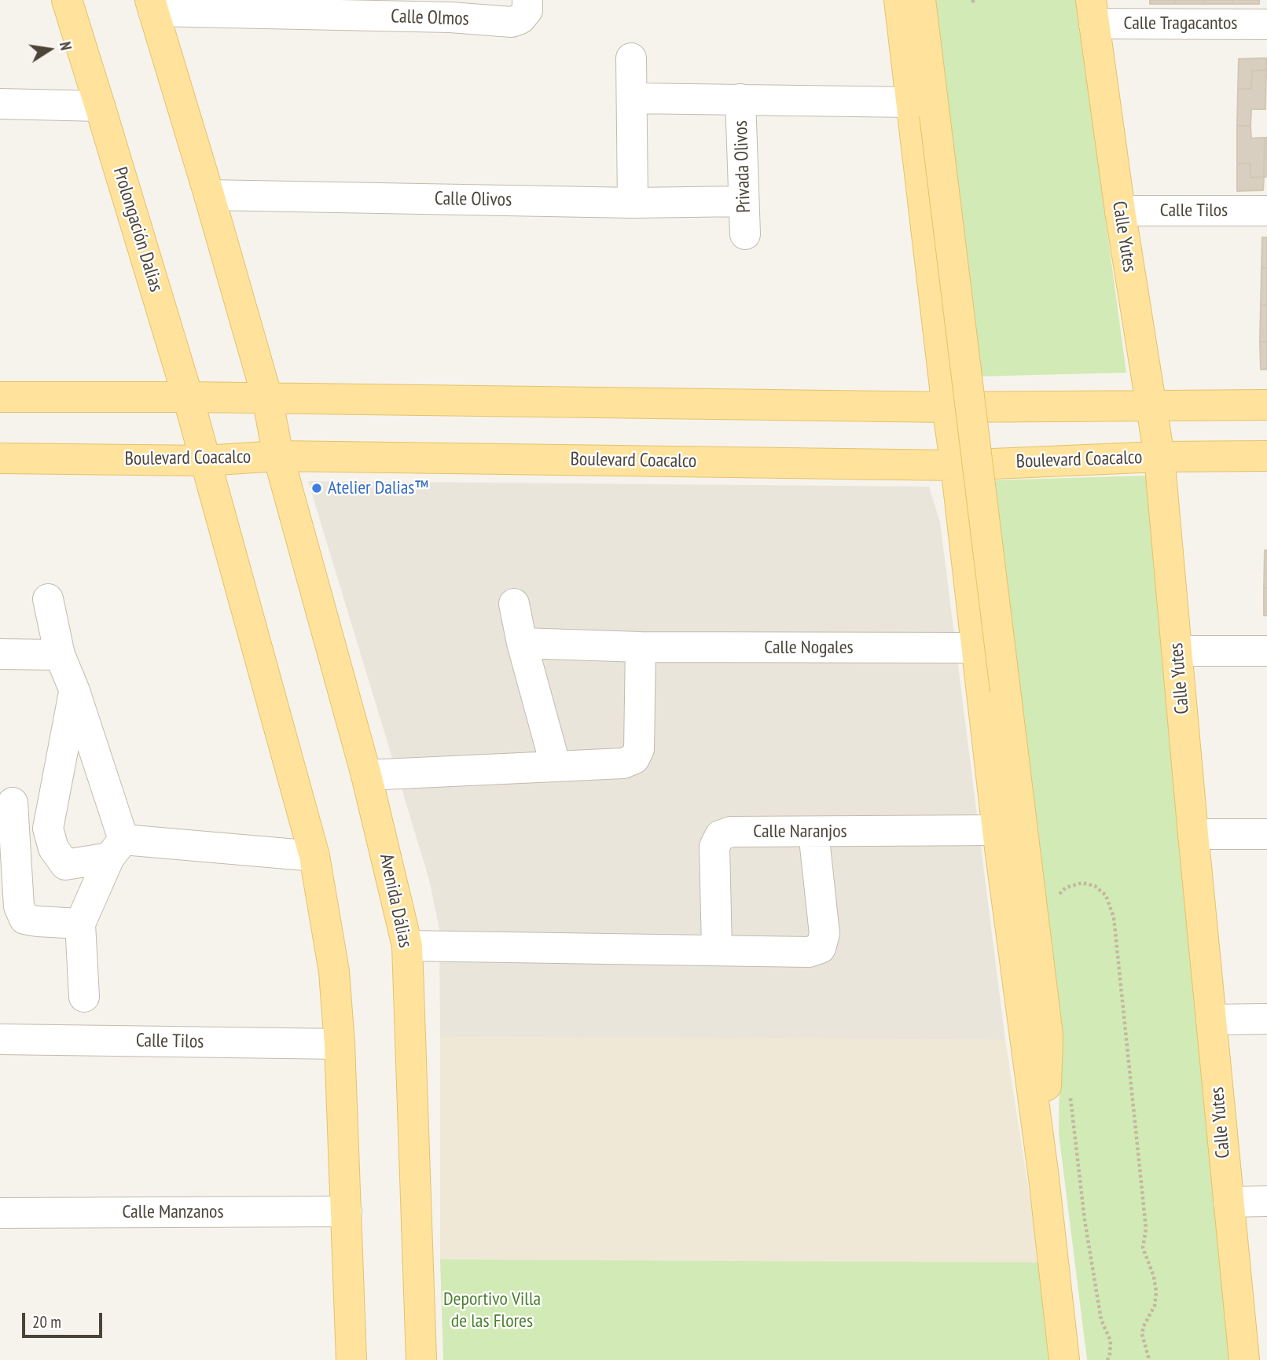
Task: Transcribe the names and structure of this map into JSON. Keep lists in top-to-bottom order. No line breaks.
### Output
{"streets":{"main road":["Prolongación Dalias","Calle Yutes","Boulevard Coacalco","Avenida Dálias"],"street":["Calle Olmos","Calle Tragacantos","Privada Olivos","Calle Olivos","Calle Tilos","Calle Nogales","Calle Naranjos","Calle Manzanos"]},"crossings":[["Calle Tragacantos","Calle Yutes"],["Privada Olivos","Calle Olivos"],["Calle Tilos","Calle Yutes"],["Prolongación Dalias","Boulevard Coacalco"],["Calle Yutes","Boulevard Coacalco"],["Boulevard Coacalco","Avenida Dálias"]],"parks":["Deportivo Villa de las Flores"],"places":["Atelier Dalias™"],"scale_bar":"20 m","north":"right"}
